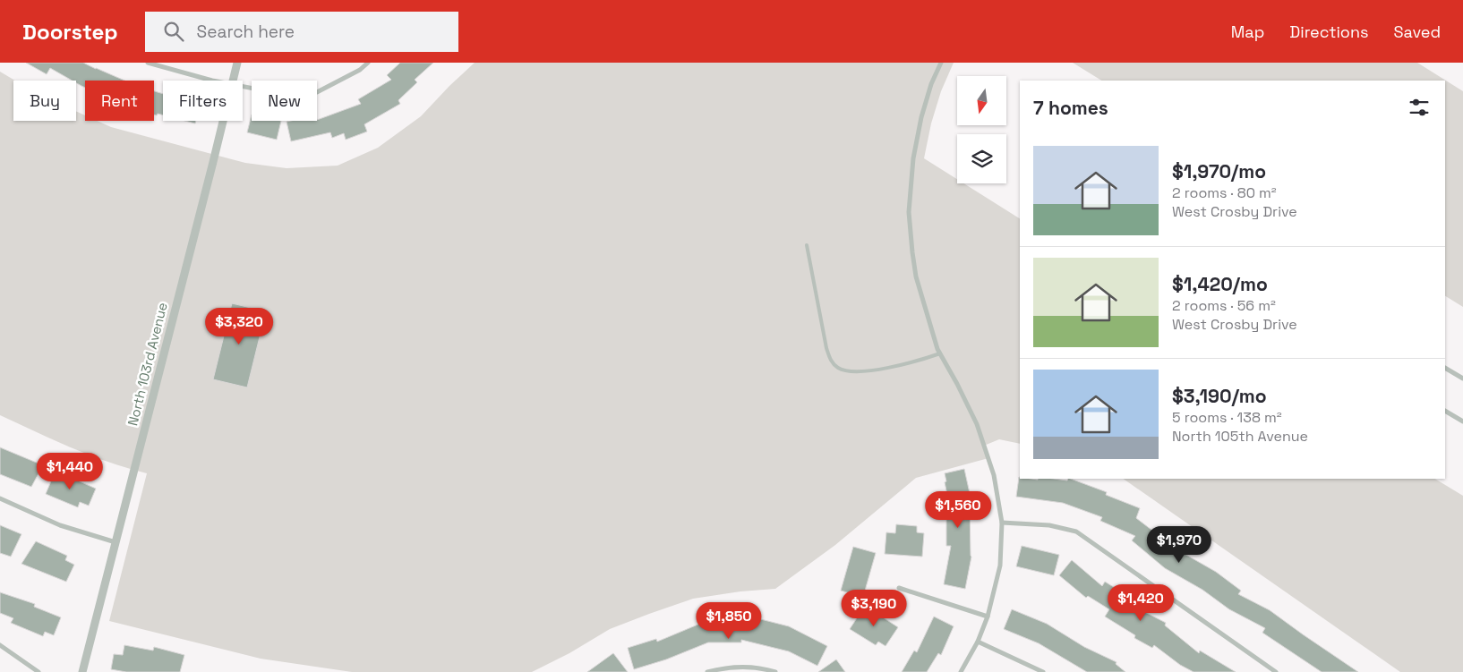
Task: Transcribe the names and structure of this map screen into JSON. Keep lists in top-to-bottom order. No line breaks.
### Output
{"streets":{"street":["North 103rd Avenue"]},"north":"bottom","page":{"header":"Doorstep","search":"Search here","nav":["Map","Directions","Saved"],"chip":["Buy","Rent","Filters","New"],"heading":"7 homes","list":[{"name":"$1,970/mo","note":"2 rooms · 80 m² · West Crosby Drive"},{"name":"$1,420/mo","note":"2 rooms · 56 m² · West Crosby Drive"},{"name":"$3,190/mo","note":"5 rooms · 138 m² · North 105th Avenue"}],"price":["$3,320","$1,440","$1,560","$1,970","$1,420","$3,190","$1,850"]}}
